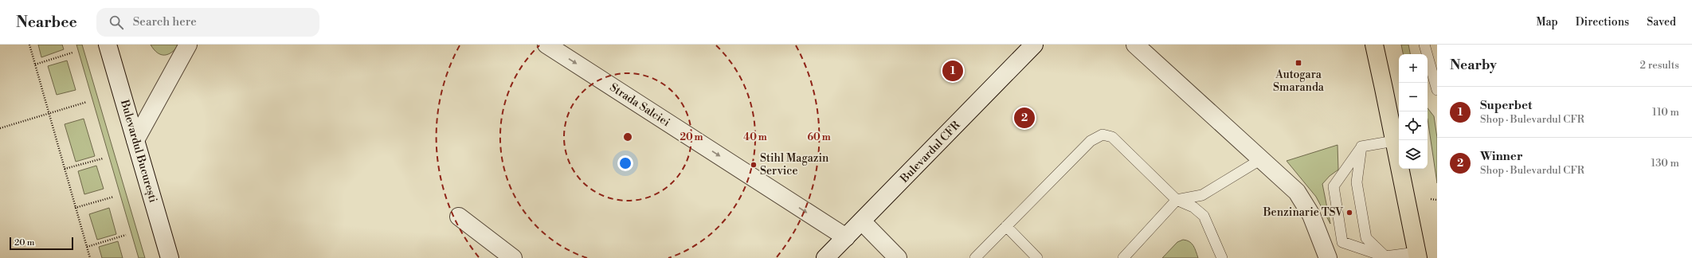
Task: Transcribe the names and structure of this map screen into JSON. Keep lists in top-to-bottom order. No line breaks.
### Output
{"streets":{"street":["Strada Salciei","Bulevardul București","Bulevardul CFR"]},"crossings":[["Strada Salciei","Bulevardul CFR"]],"one_way":["Strada Salciei"],"places":{"transit":["Autogara Smaranda"],"other":["Stihl Magazin Service","Benzinarie TSV"]},"scale_bar":"20 m","page":{"header":"Nearbee","search":"Search here","nav":["Map","Directions","Saved"],"heading":["Nearby","2 results"],"map_buttons":["+","−"],"pins":["1","2"],"list":[{"mark":"1","name":"Superbet","note":"Shop · Bulevardul CFR","value":"110 m"},{"mark":"2","name":"Winner","note":"Shop · Bulevardul CFR","value":"130 m"}],"scale":"20 m"},"rings":["20 m","40 m","60 m"]}
